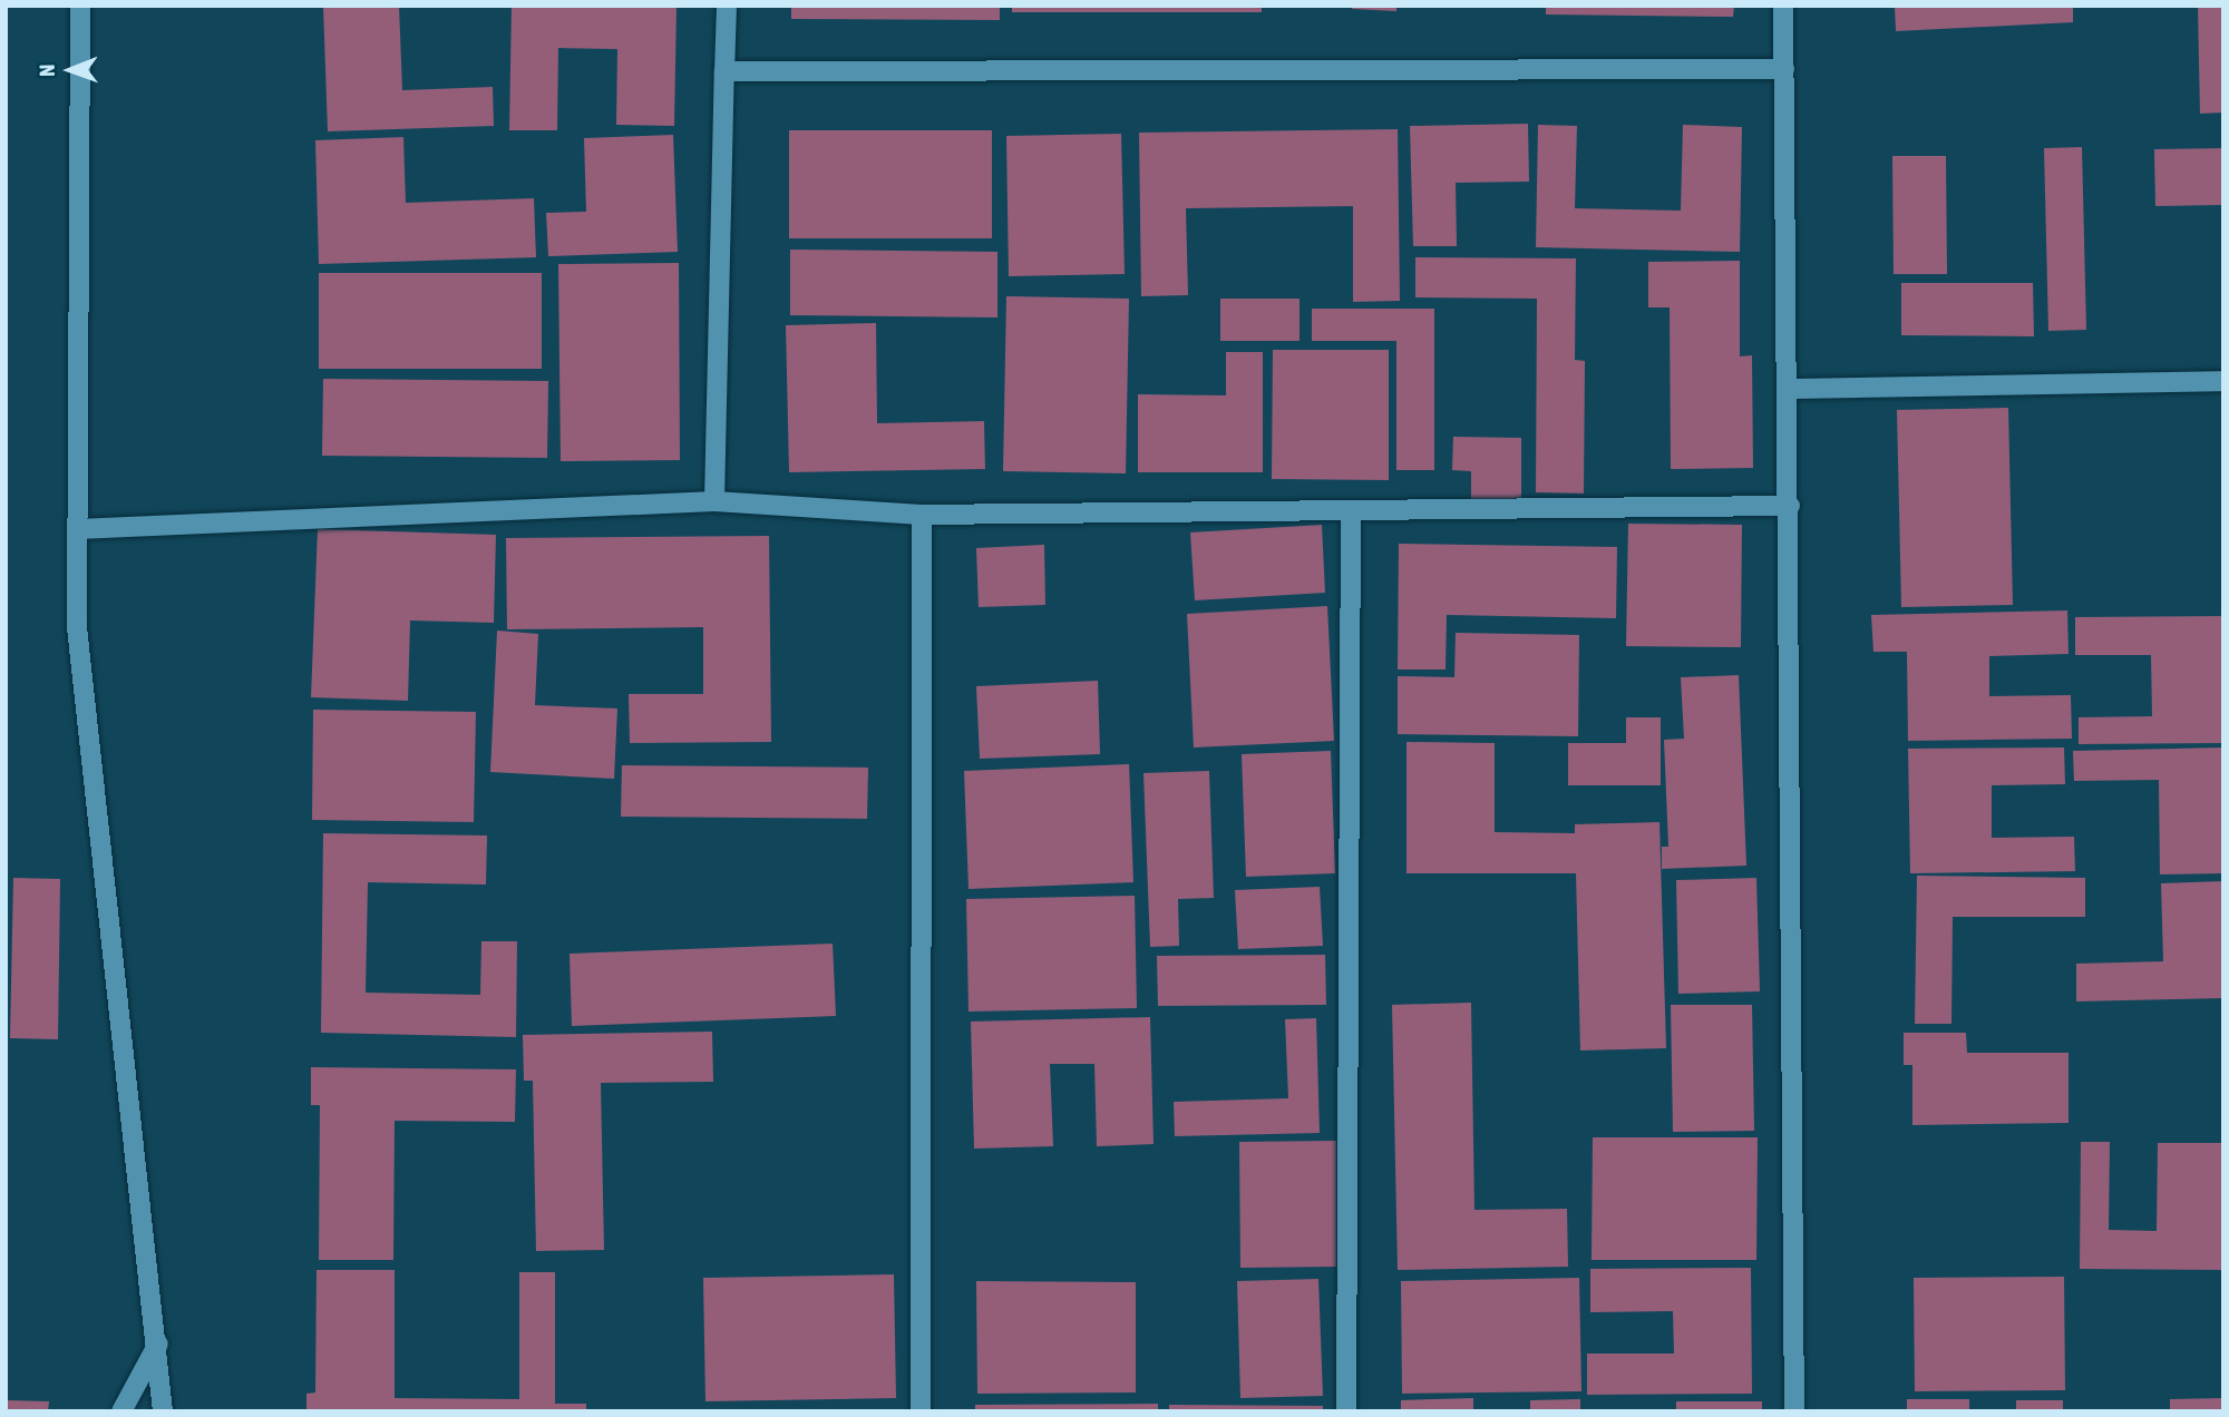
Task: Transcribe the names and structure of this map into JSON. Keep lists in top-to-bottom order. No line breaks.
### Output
{"north":"left"}
